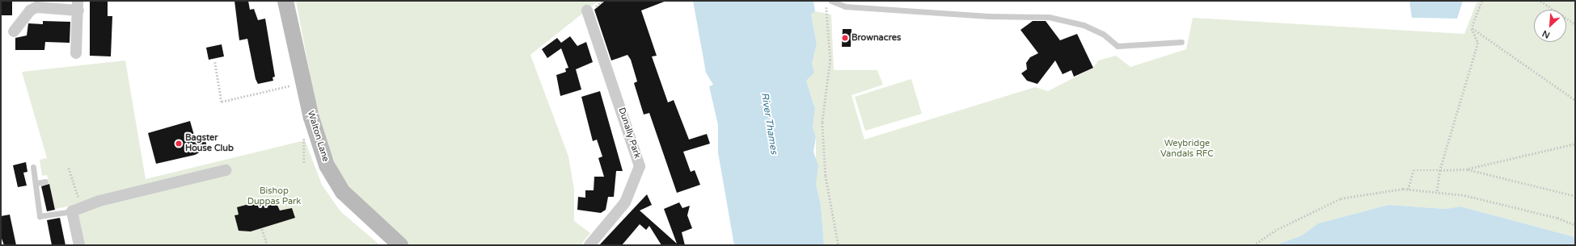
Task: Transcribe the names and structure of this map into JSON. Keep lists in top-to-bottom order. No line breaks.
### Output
{"streets":{"main road":["Walton Lane"],"street":["Dunally Park"]},"water":["River Thames"],"parks":["Weybridge Vandals RFC","Bishop Duppas Park"],"places":["Brownacres","Bagster House Club"],"north":"bottom left"}
